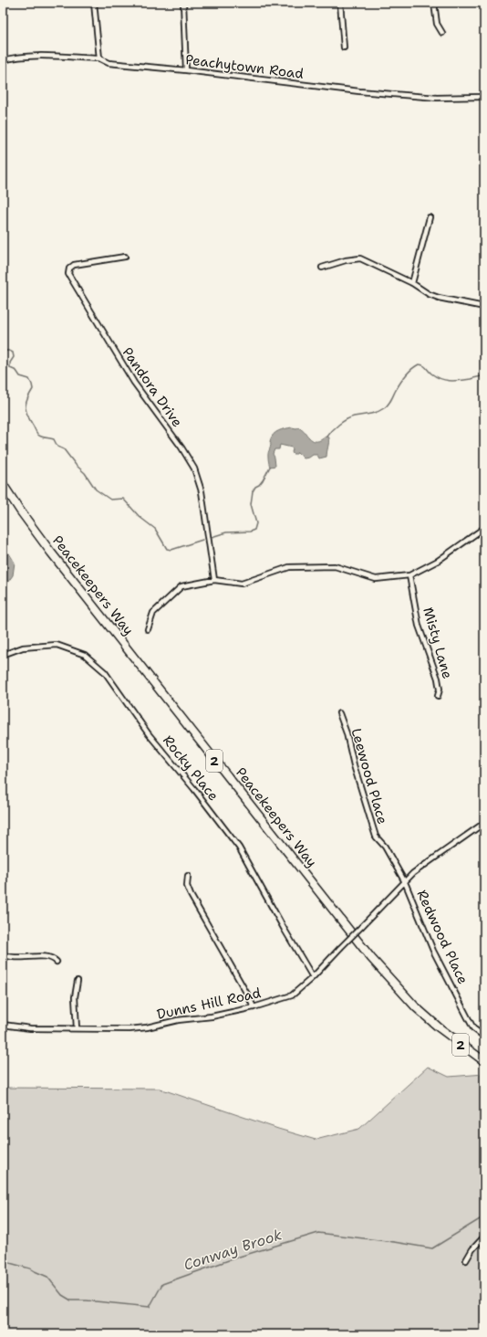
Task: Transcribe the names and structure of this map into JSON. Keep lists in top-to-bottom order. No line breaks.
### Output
{"streets":{"highway":["Peacekeepers Way","2"],"street":["Peachytown Road","Pandora Drive","Misty Lane","Rocky Place","Leewood Place","Redwood Place","Dunns Hill Road"]},"crossings":[["Rocky Place","Dunns Hill Road"],["Leewood Place","Redwood Place"],["Leewood Place","Dunns Hill Road"],["Redwood Place","Dunns Hill Road"]],"water":["Conway Brook"]}
